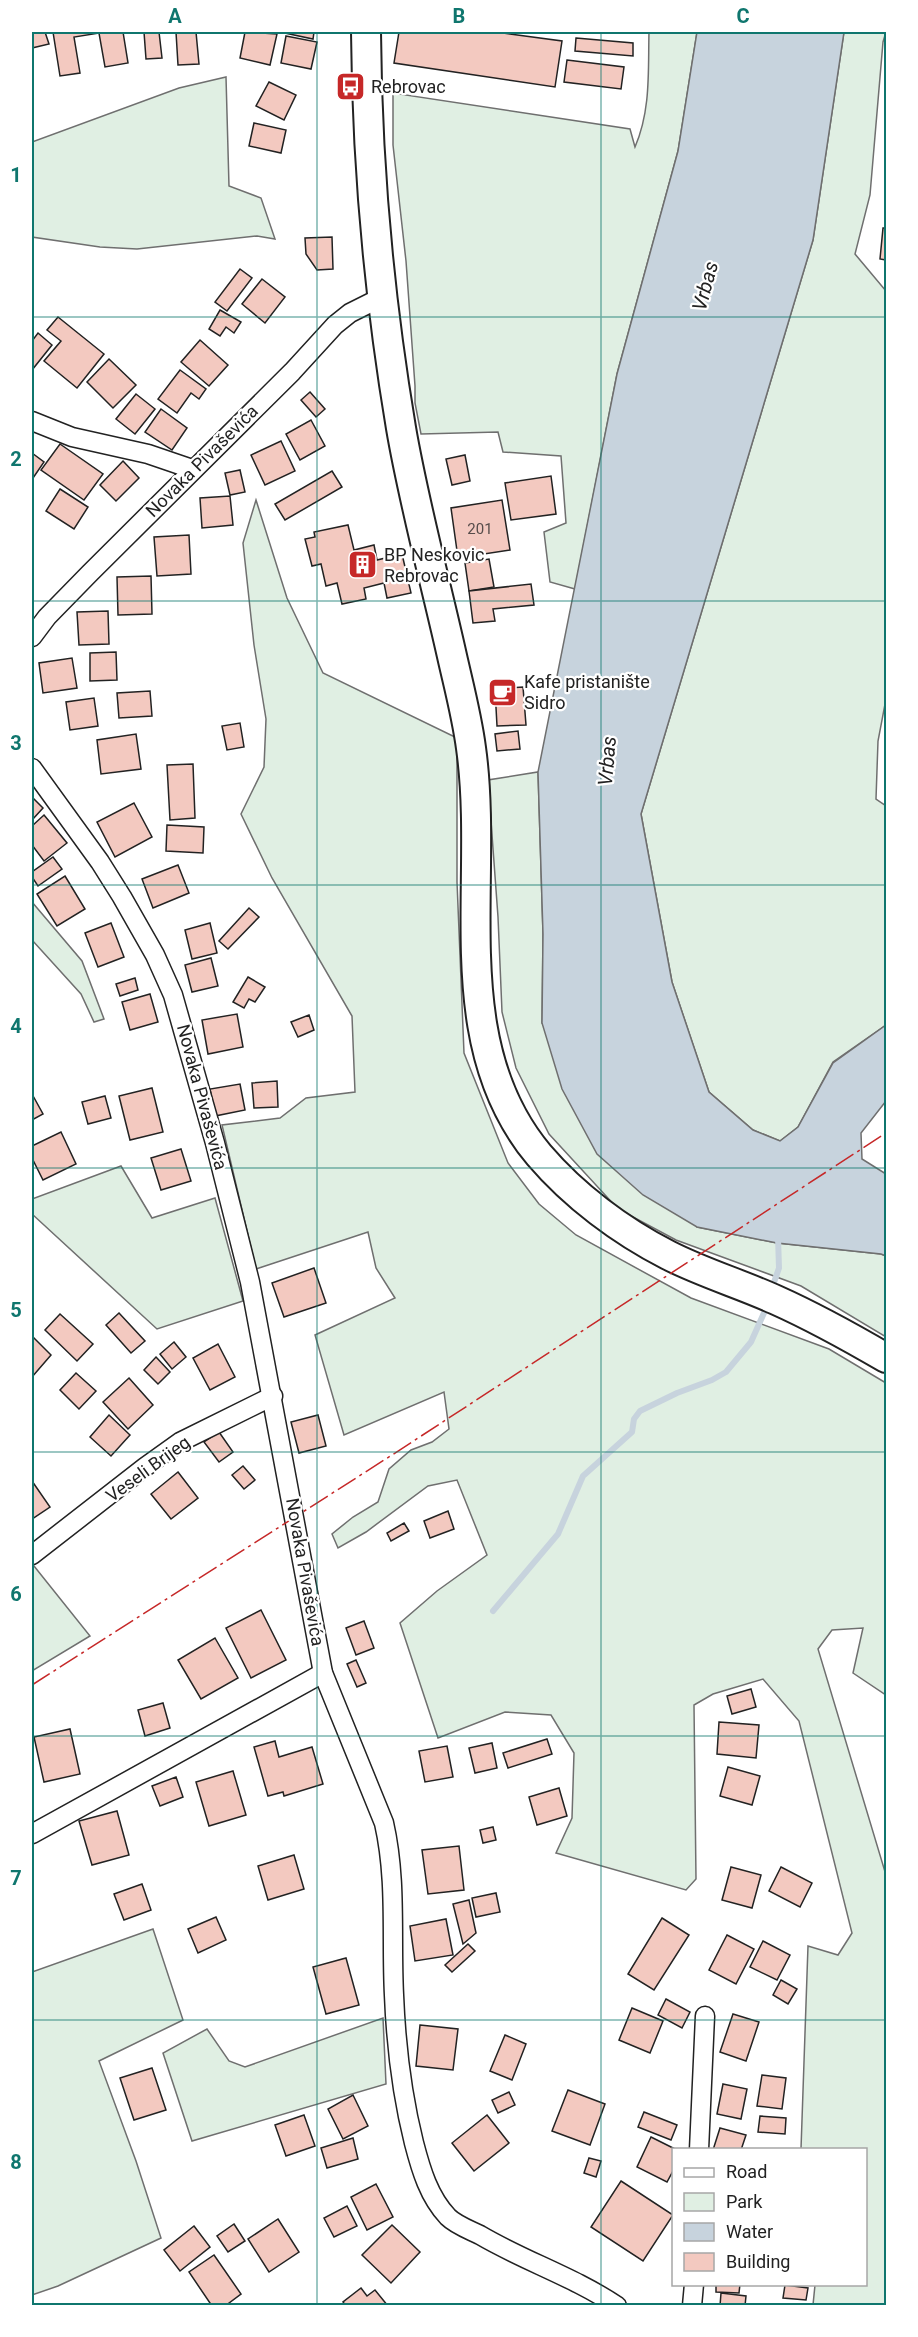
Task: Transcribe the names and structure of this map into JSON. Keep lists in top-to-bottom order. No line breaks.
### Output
{"streets":{"street":["Novaka Pivaševića","Veseli Brijeg"]},"crossings":[["Novaka Pivaševića","Veseli Brijeg"]],"water":["Vrbas"],"places":{"bus stop":["Rebrovac"],"building":["BP Neskovic Rebrovac"],"cafe":["Kafe pristanište Sidro"]},"house_numbers":["201"],"legend":["Road","Park","Water","Building"],"grid":{"columns":["A","B","C"],"rows":["1","2","3","4","5","6","7","8"]}}
